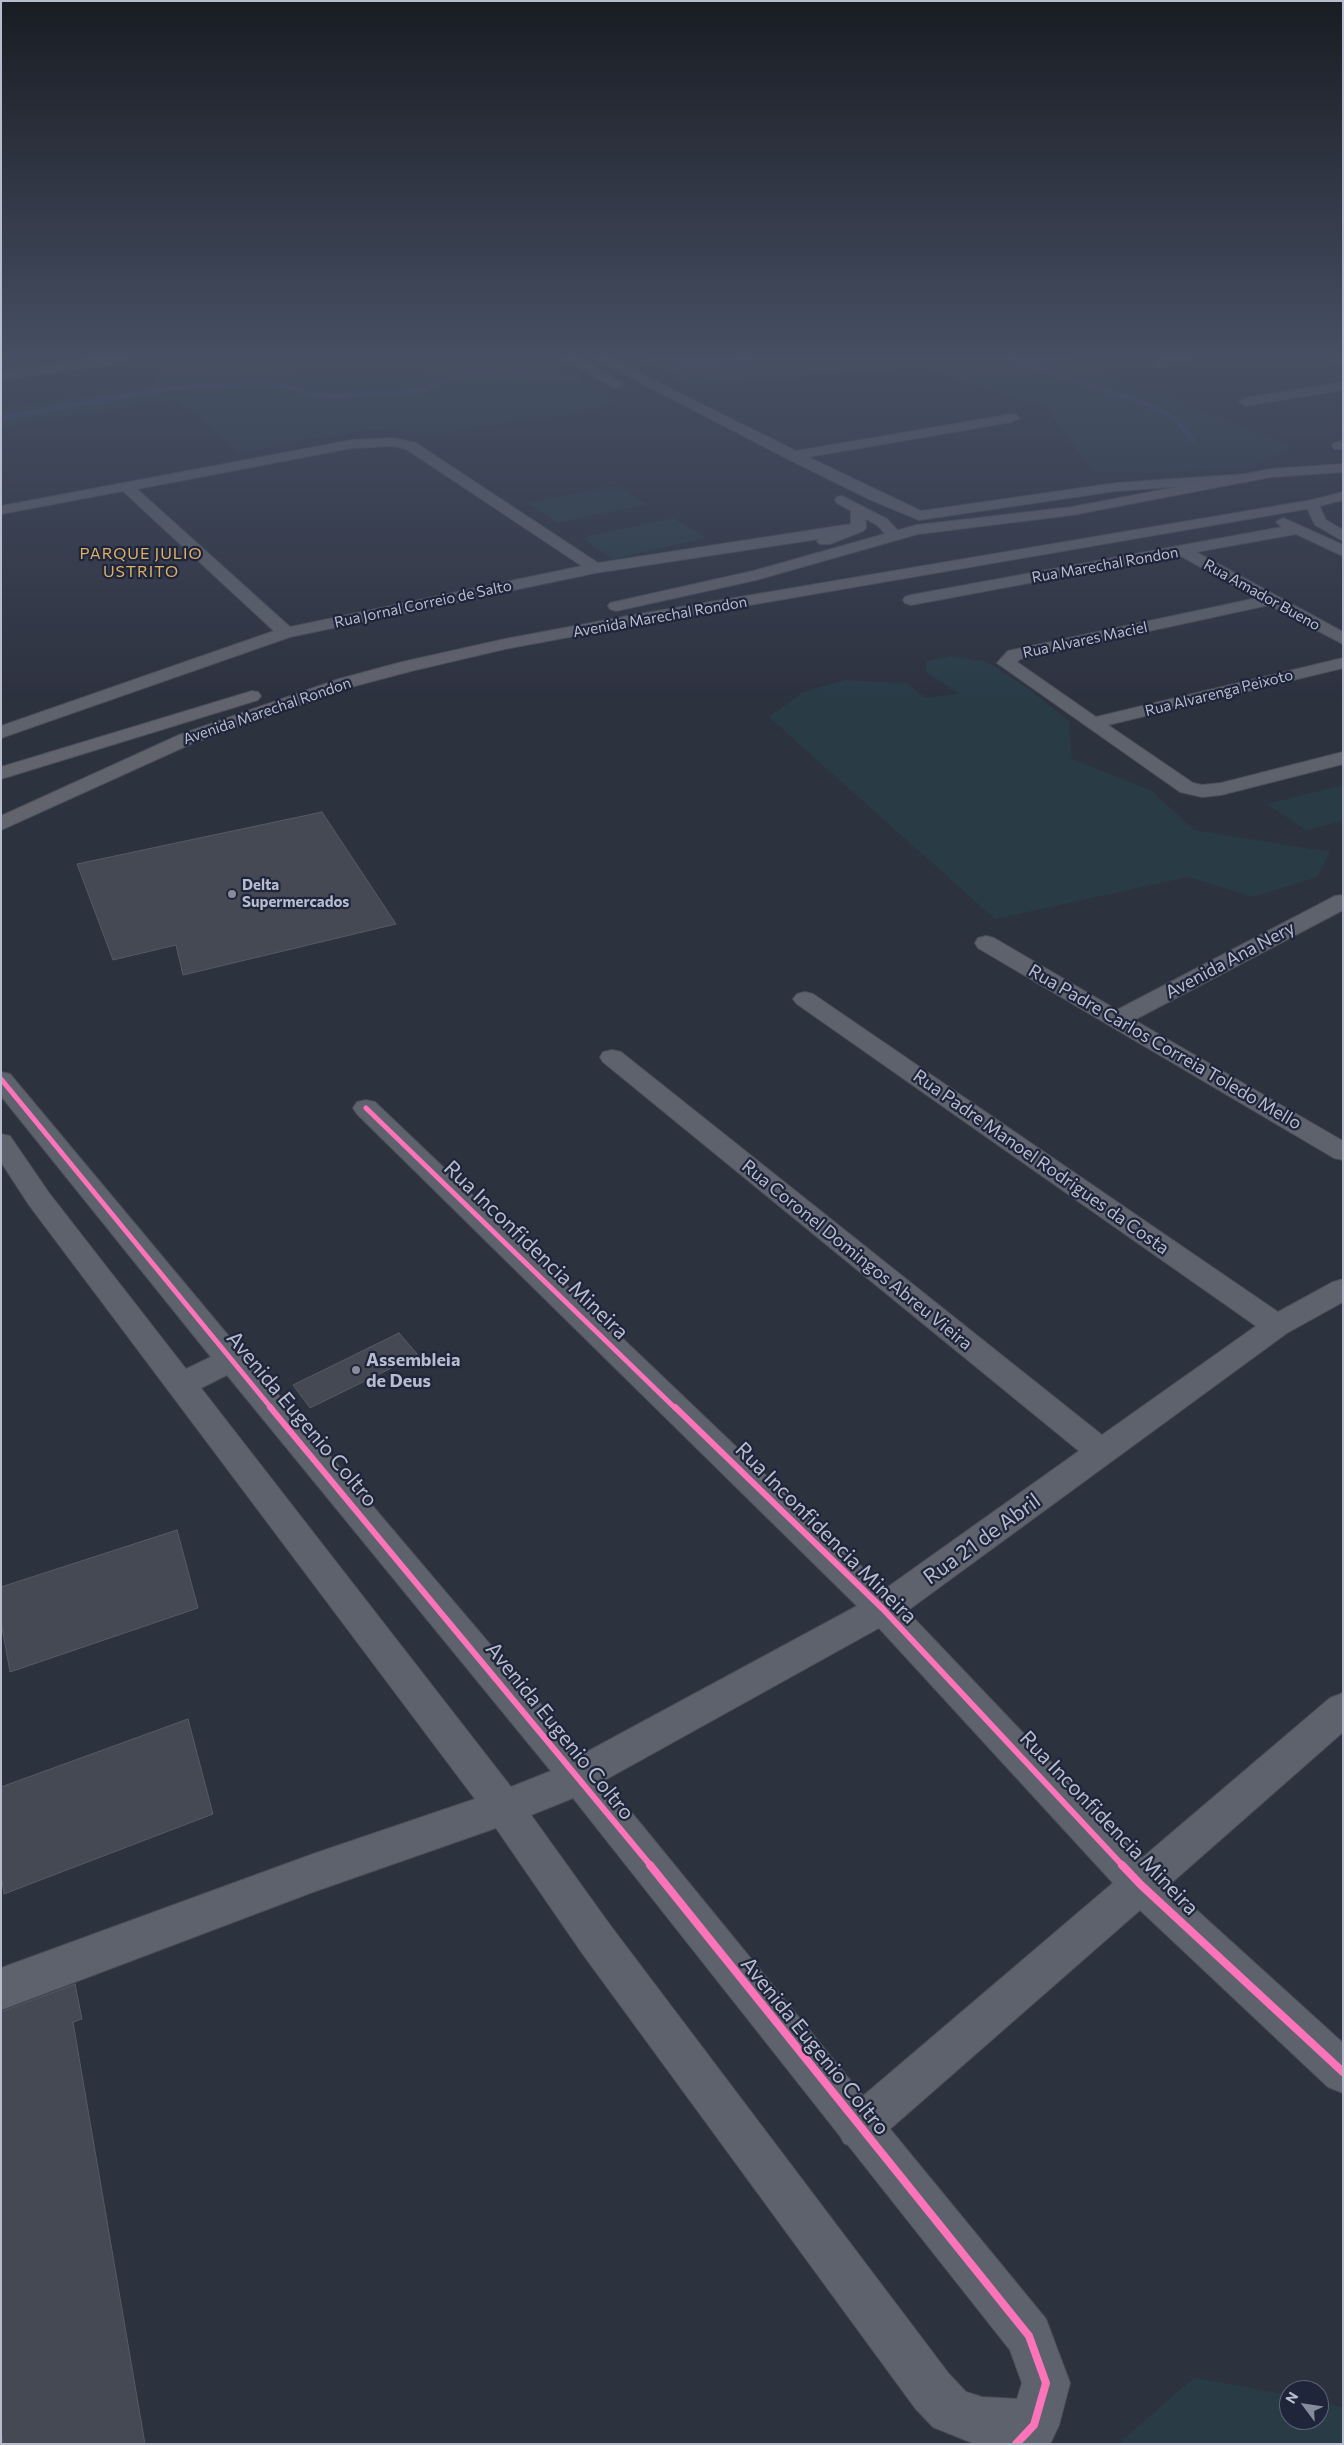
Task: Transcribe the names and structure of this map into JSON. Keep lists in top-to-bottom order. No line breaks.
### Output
{"streets":{"main road":["Avenida Marechal Rondon"],"street":["Rua Marechal Rondon","Rua Amador Bueno","Rua Jornal Correio de Salto","Rua Alvares Maciel","Rua Alvarenga Peixoto","Avenida Ana Nery","Rua Padre Carlos Correia Toledo Mello","Rua Padre Manoel Rodrigues da Costa","Rua Inconfidencia Mineira","Rua Coronel Domingos Abreu Vieira","Avenida Eugenio Coltro","Rua 21 de Abril"]},"crossings":[["Rua Marechal Rondon","Rua Amador Bueno"],["Rua Amador Bueno","Rua Alvares Maciel"],["Rua Alvares Maciel","Rua Alvarenga Peixoto"],["Avenida Ana Nery","Rua Padre Carlos Correia Toledo Mello"],["Rua Padre Manoel Rodrigues da Costa","Rua 21 de Abril"],["Rua Inconfidencia Mineira","Rua 21 de Abril"],["Rua Coronel Domingos Abreu Vieira","Rua 21 de Abril"],["Avenida Eugenio Coltro","Rua 21 de Abril"]],"districts":["PARQUE JULIO USTRITO"],"places":["Delta Supermercados","Assembleia de Deus"],"north":"top left"}
